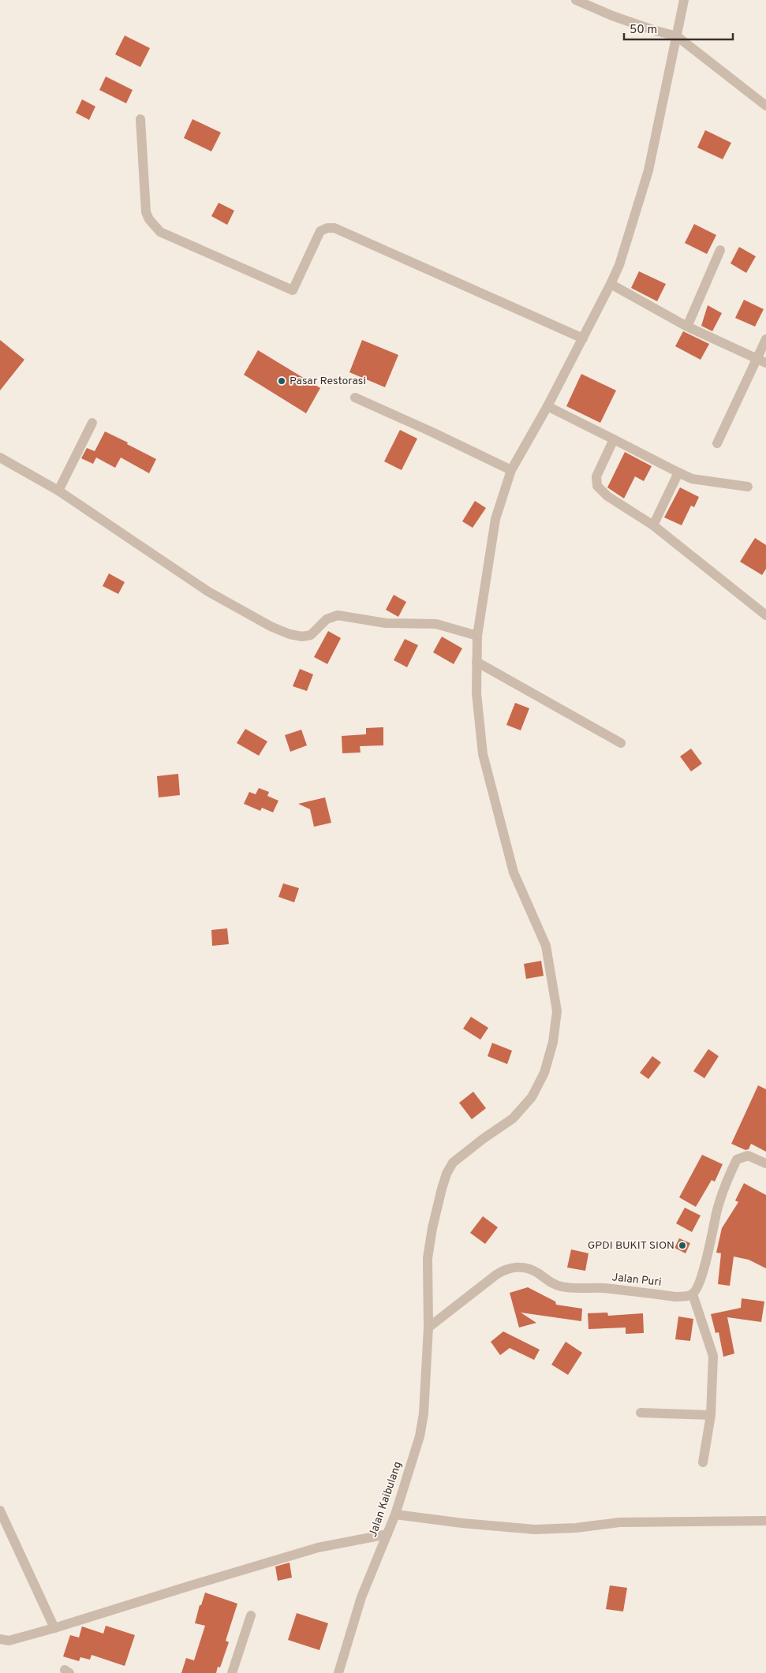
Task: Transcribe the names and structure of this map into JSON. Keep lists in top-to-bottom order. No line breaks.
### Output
{"streets":{"street":["Jalan Puri","Jalan Kaibulang"]},"crossings":[["Jalan Puri","Jalan Kaibulang"]],"places":["Pasar Restorasi","GPDI BUKIT SION"],"scale_bar":"50 m"}
